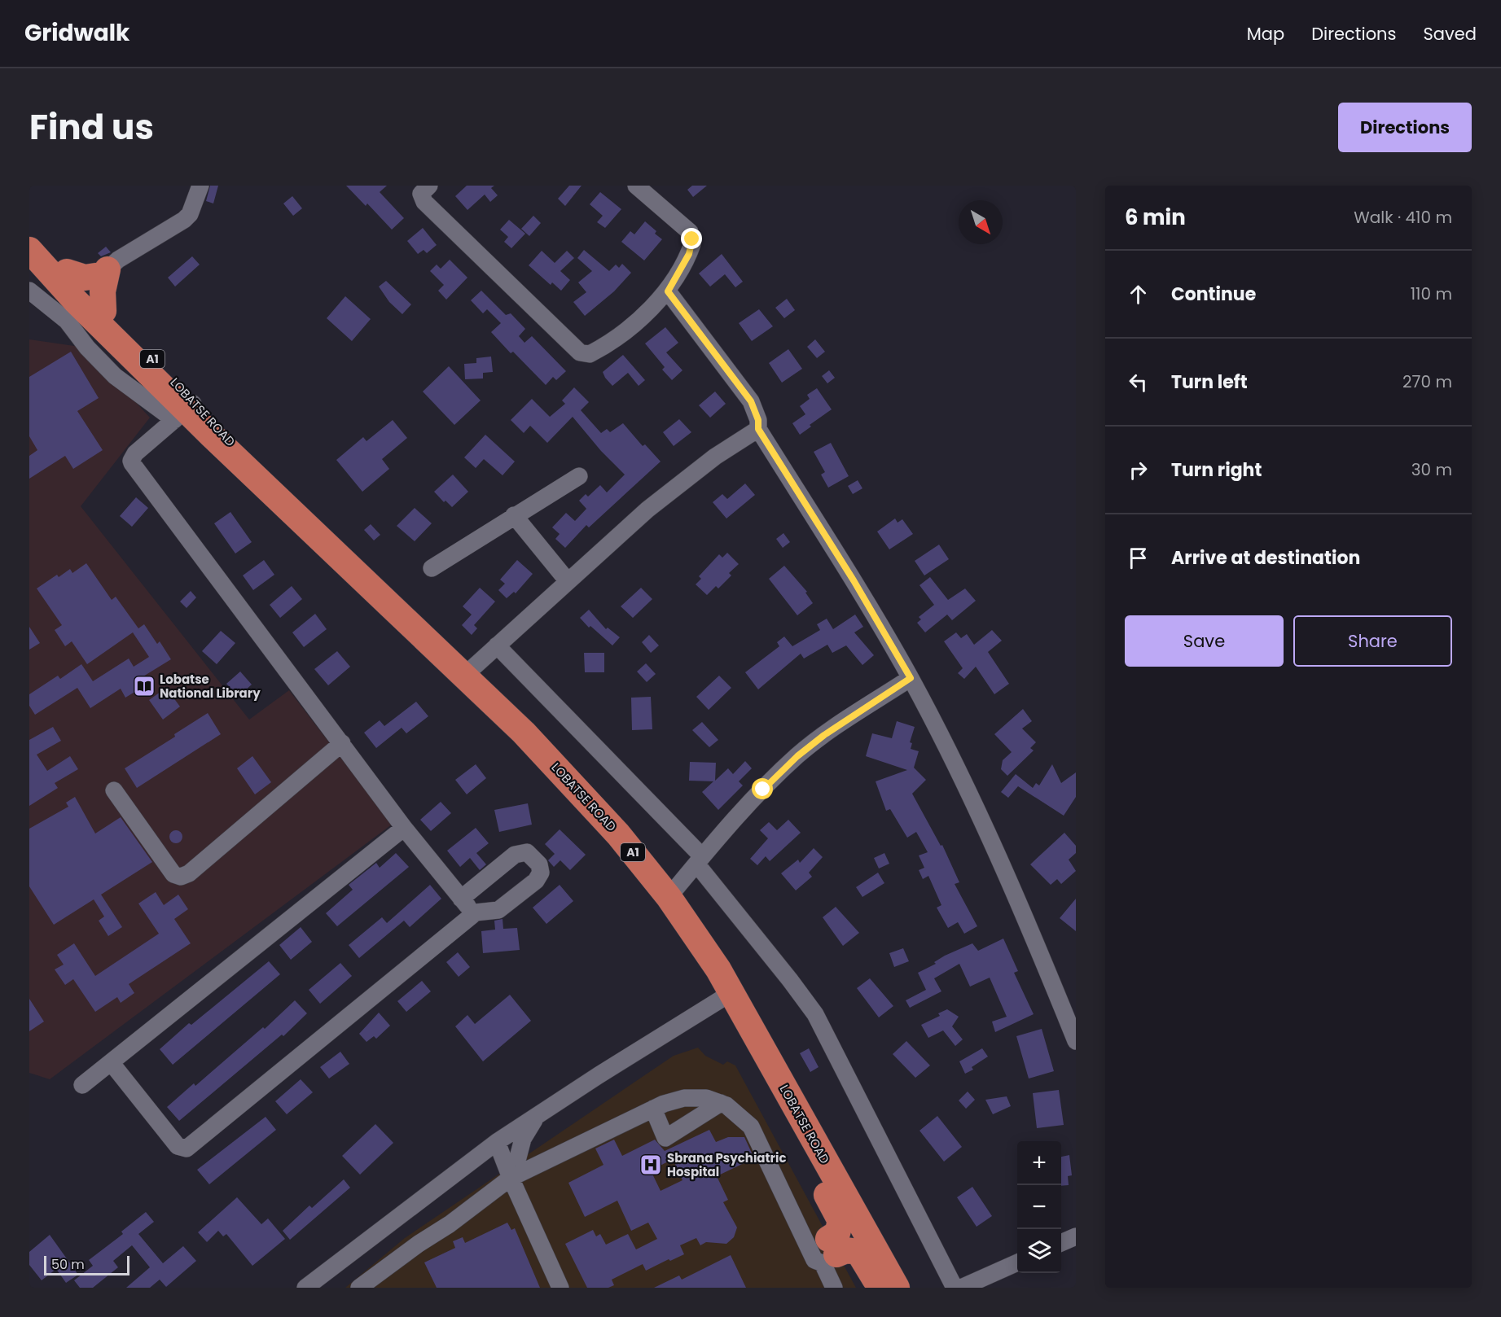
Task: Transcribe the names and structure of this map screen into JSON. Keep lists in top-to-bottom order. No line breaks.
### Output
{"streets":{"highway":["A1","LOBATSE ROAD"]},"places":{"library":["Lobatse National Library"],"hospital":["Sbrana Psychiatric Hospital"]},"scale_bar":"50 m","north":"bottom right","page":{"header":"Gridwalk","nav":["Map","Directions","Saved"],"title":"Find us","buttons":["Directions",["Save","Share"]],"heading":["6 min","Walk · 410 m"],"list":[["Continue","110 m"],["Turn left","270 m"],["Turn right","30 m"],"Arrive at destination"],"map_buttons":["+","−"],"scale":"50 m"}}
